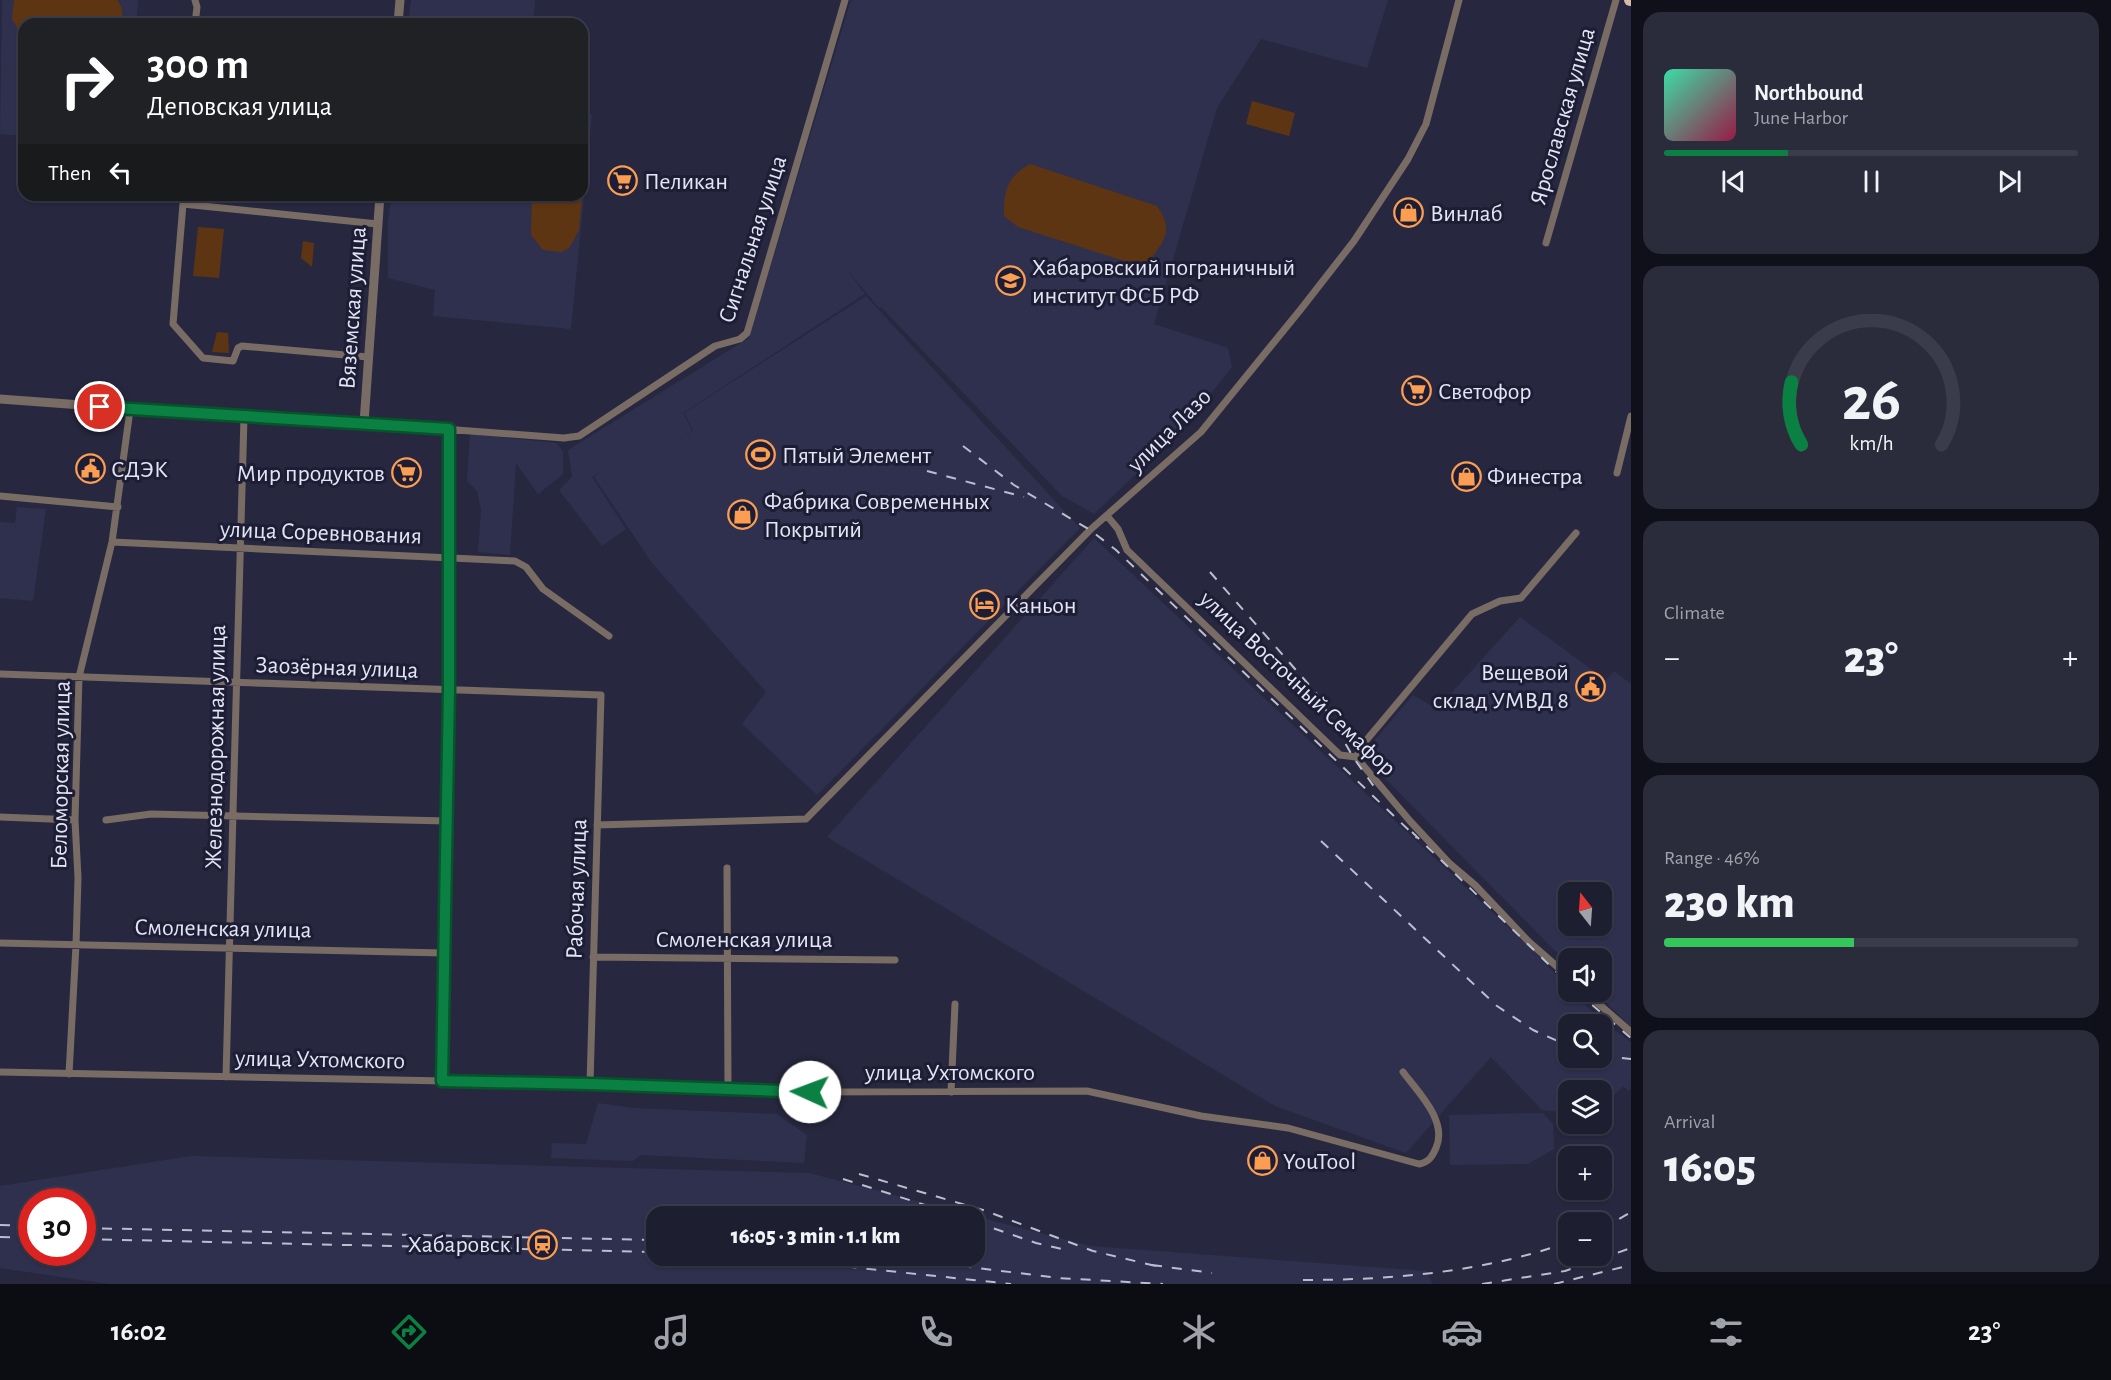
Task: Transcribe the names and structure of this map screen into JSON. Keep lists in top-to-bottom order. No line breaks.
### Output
{"streets":{"street":["Ярославская улица","Сигнальная улица","Вяземская улица","улица Лазо","улица Соревнования","Заозёрная улица","улица Восточный Семафор","Железнодорожная улица","Беломорская улица","Рабочая улица","Смоленская улица","улица Ухтомского"]},"crossings":[["Сигнальная улица","Вяземская улица"],["Сигнальная улица","Железнодорожная улица"],["Сигнальная улица","Беломорская улица"],["улица Лазо","улица Восточный Семафор"],["улица Лазо","Рабочая улица"],["улица Соревнования","Железнодорожная улица"],["улица Соревнования","Беломорская улица"],["Заозёрная улица","Железнодорожная улица"],["Заозёрная улица","Беломорская улица"],["Заозёрная улица","Рабочая улица"],["Железнодорожная улица","Смоленская улица"],["Железнодорожная улица","улица Ухтомского"],["Беломорская улица","Смоленская улица"],["Беломорская улица","улица Ухтомского"],["Рабочая улица","Смоленская улица"],["Рабочая улица","улица Ухтомского"]],"places":{"supermarket":["Пеликан","Светофор","Мир продуктов"],"shop":["Винлаб","Финестра","Фабрика Современных Покрытий","YouTool"],"school or university":["Хабаровский пограничный институт ФСБ РФ"],"sports":["Пятый Элемент"],"public building":["СДЭК","Вещевой склад УМВД 8"],"hotel":["Каньон"],"station":["Хабаровск I"]},"north":"top","page":{"turn":["300 m","Деповская улица"],"song":["Northbound","June Harbor"],"then":"Then","tile":["Climate",["Range · 46%","230 km"],["Arrival","16:05"]],"heat":["−","23°","+"],"map_buttons":["+","−"],"limit":"30","trip":"16:05 · 3 min · 1.1 km","tabs":["16:02","23°"],"gauge":["26","km/h"]}}
